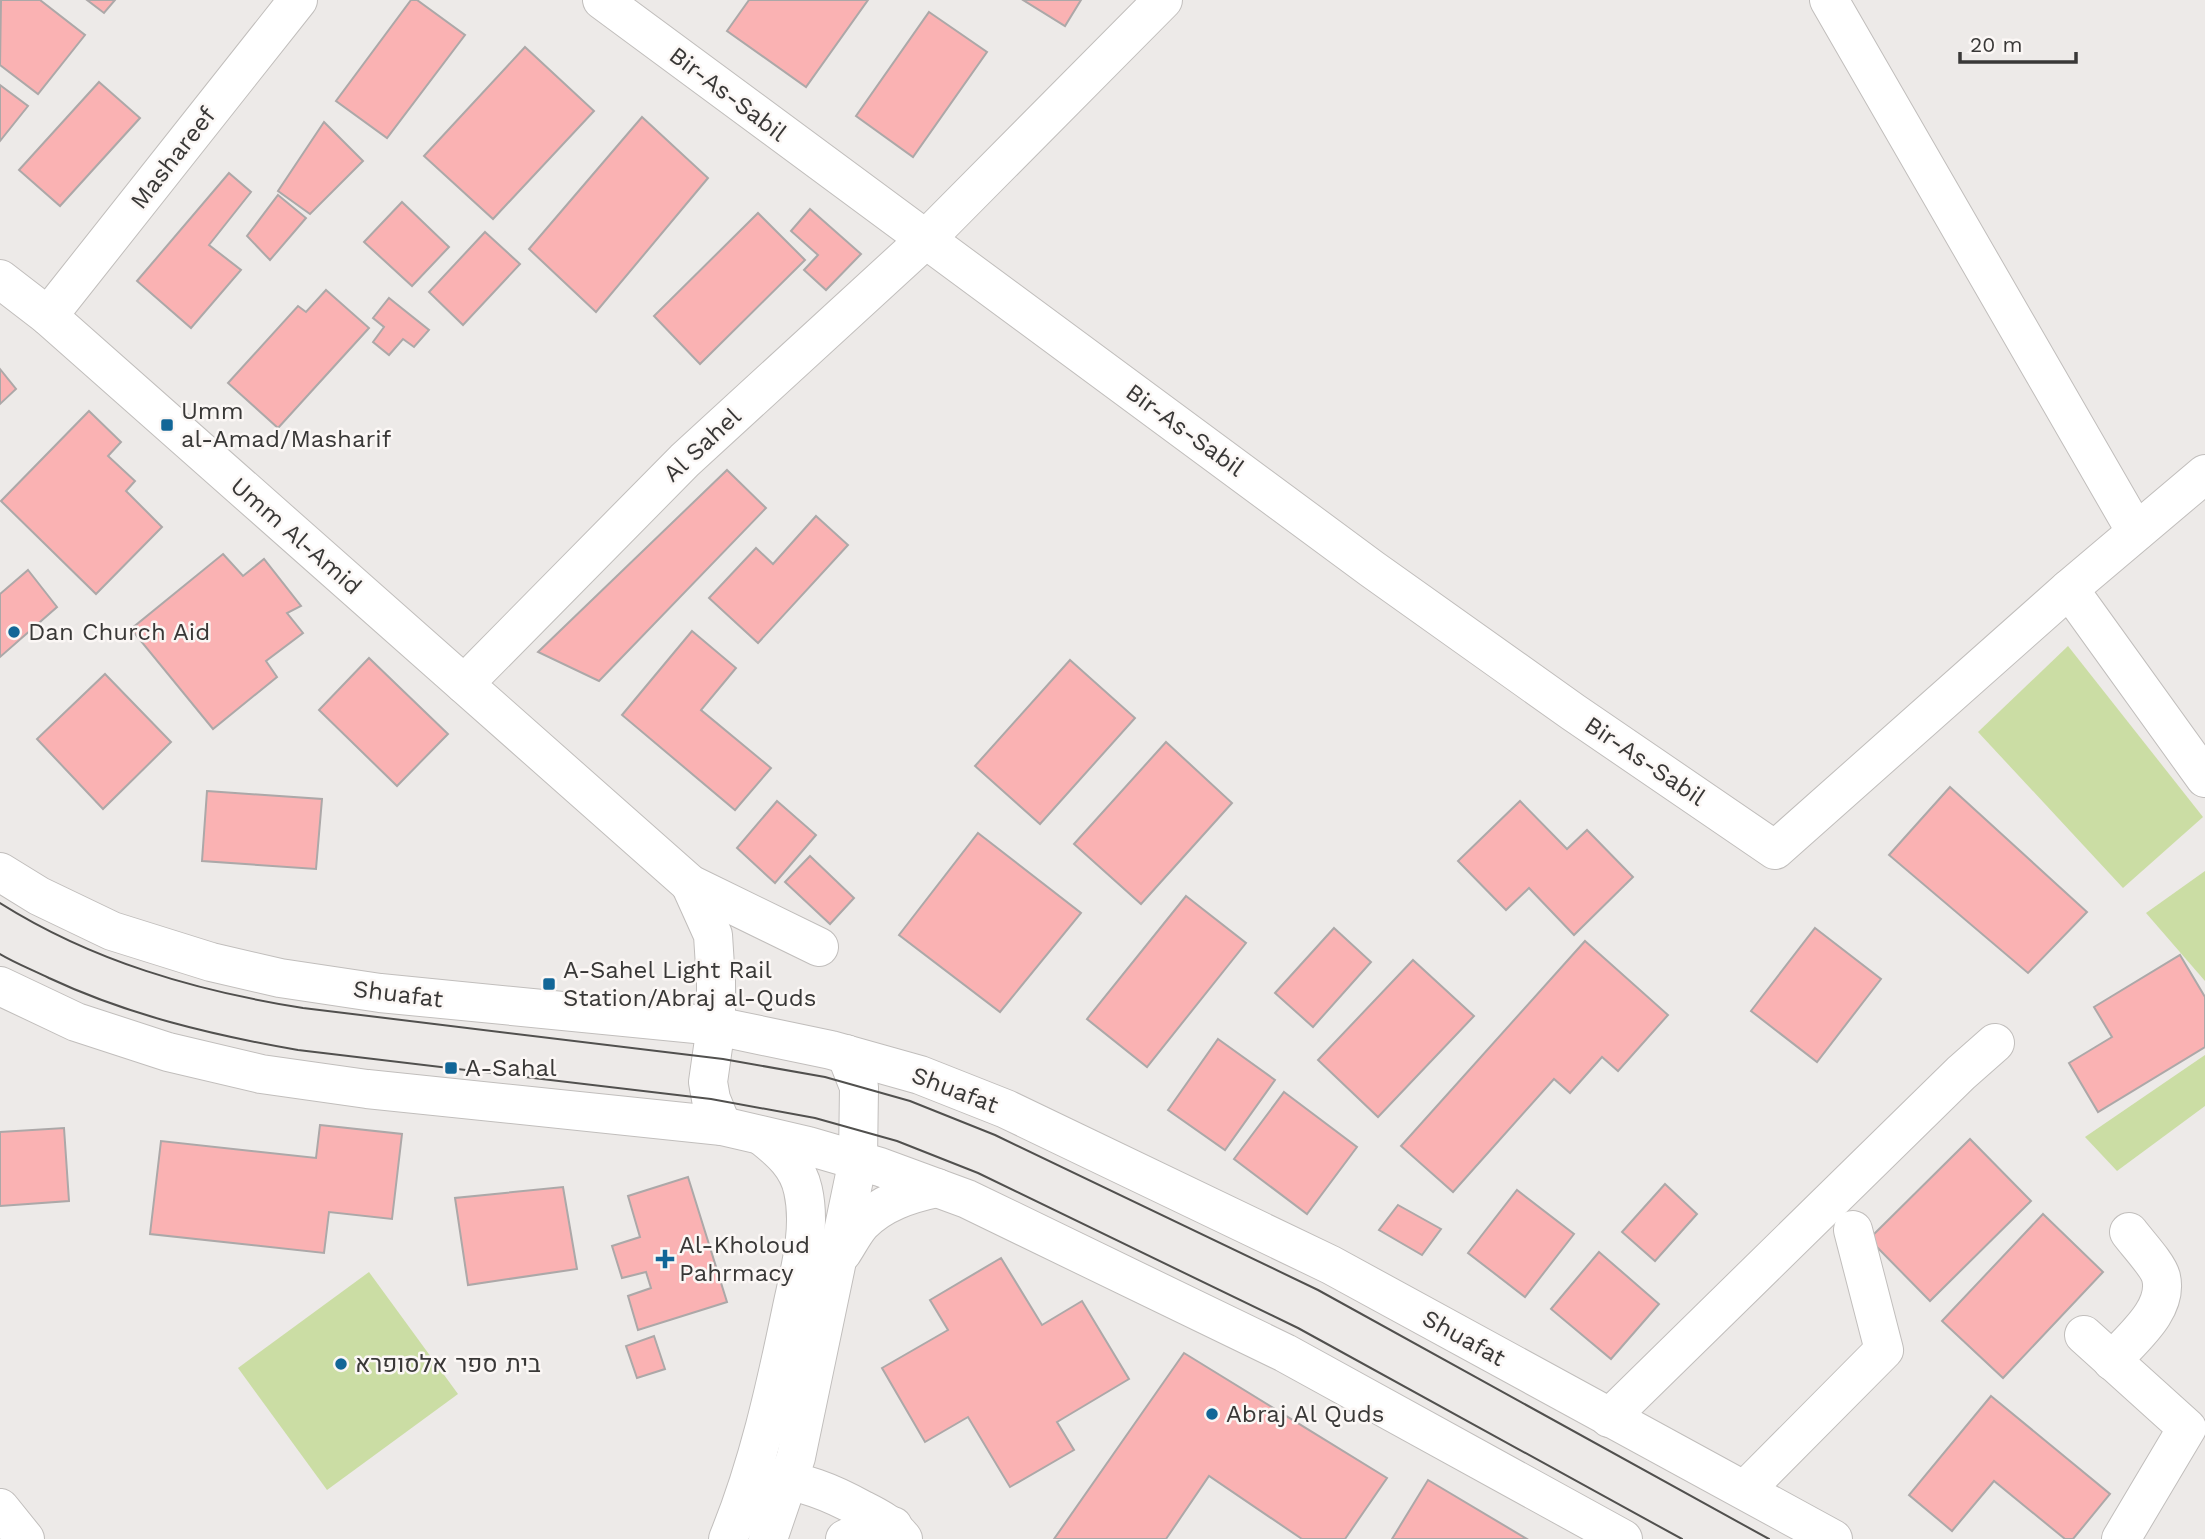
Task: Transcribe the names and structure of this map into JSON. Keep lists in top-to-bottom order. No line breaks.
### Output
{"streets":{"street":["Bir-As-Sabil","Mashareef","Al Sahel","Umm Al-Amid","Shuafat"]},"crossings":[["Bir-As-Sabil","Al Sahel"],["Mashareef","Umm Al-Amid"],["Al Sahel","Umm Al-Amid"]],"places":{"transit":["Umm al-Amad/Masharif","A-Sahel Light Rail Station/Abraj al-Quds","A-Sahal"],"other":["Dan Church Aid","בית ספר אלסופרא","Abraj Al Quds"],"health":["Al-Kholoud Pahrmacy"]},"scale_bar":"20 m"}
